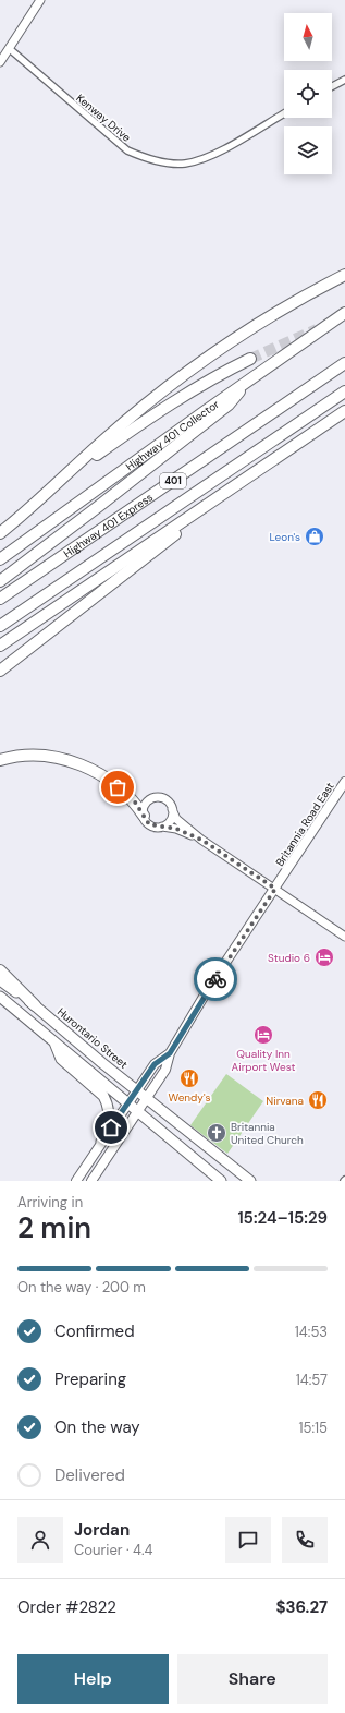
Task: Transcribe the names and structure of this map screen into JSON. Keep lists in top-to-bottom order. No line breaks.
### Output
{"streets":{"highway":["Highway 401 Collector","401","Highway 401 Express"],"main road":["Britannia Road East","Hurontario Street"],"street":["Kenway Drive"]},"crossings":[["Britannia Road East","Hurontario Street"]],"places":{"shop":["Leon's"],"hotel":["Studio 6","Quality Inn Airport West"],"restaurant":["Wendy's","Nirvana"],"church":["Britannia United Church"]},"north":"top","page":{"heading":["2 min","Arriving in","15:24–15:29"],"panel":["Jordan","Courier · 4.4","Order #2822","$36.27"],"bar":"On the way · 200 m","list":[["Confirmed","14:53"],["Preparing","14:57"],["On the way","15:15"],"Delivered"],"buttons":["Help","Share"]}}
